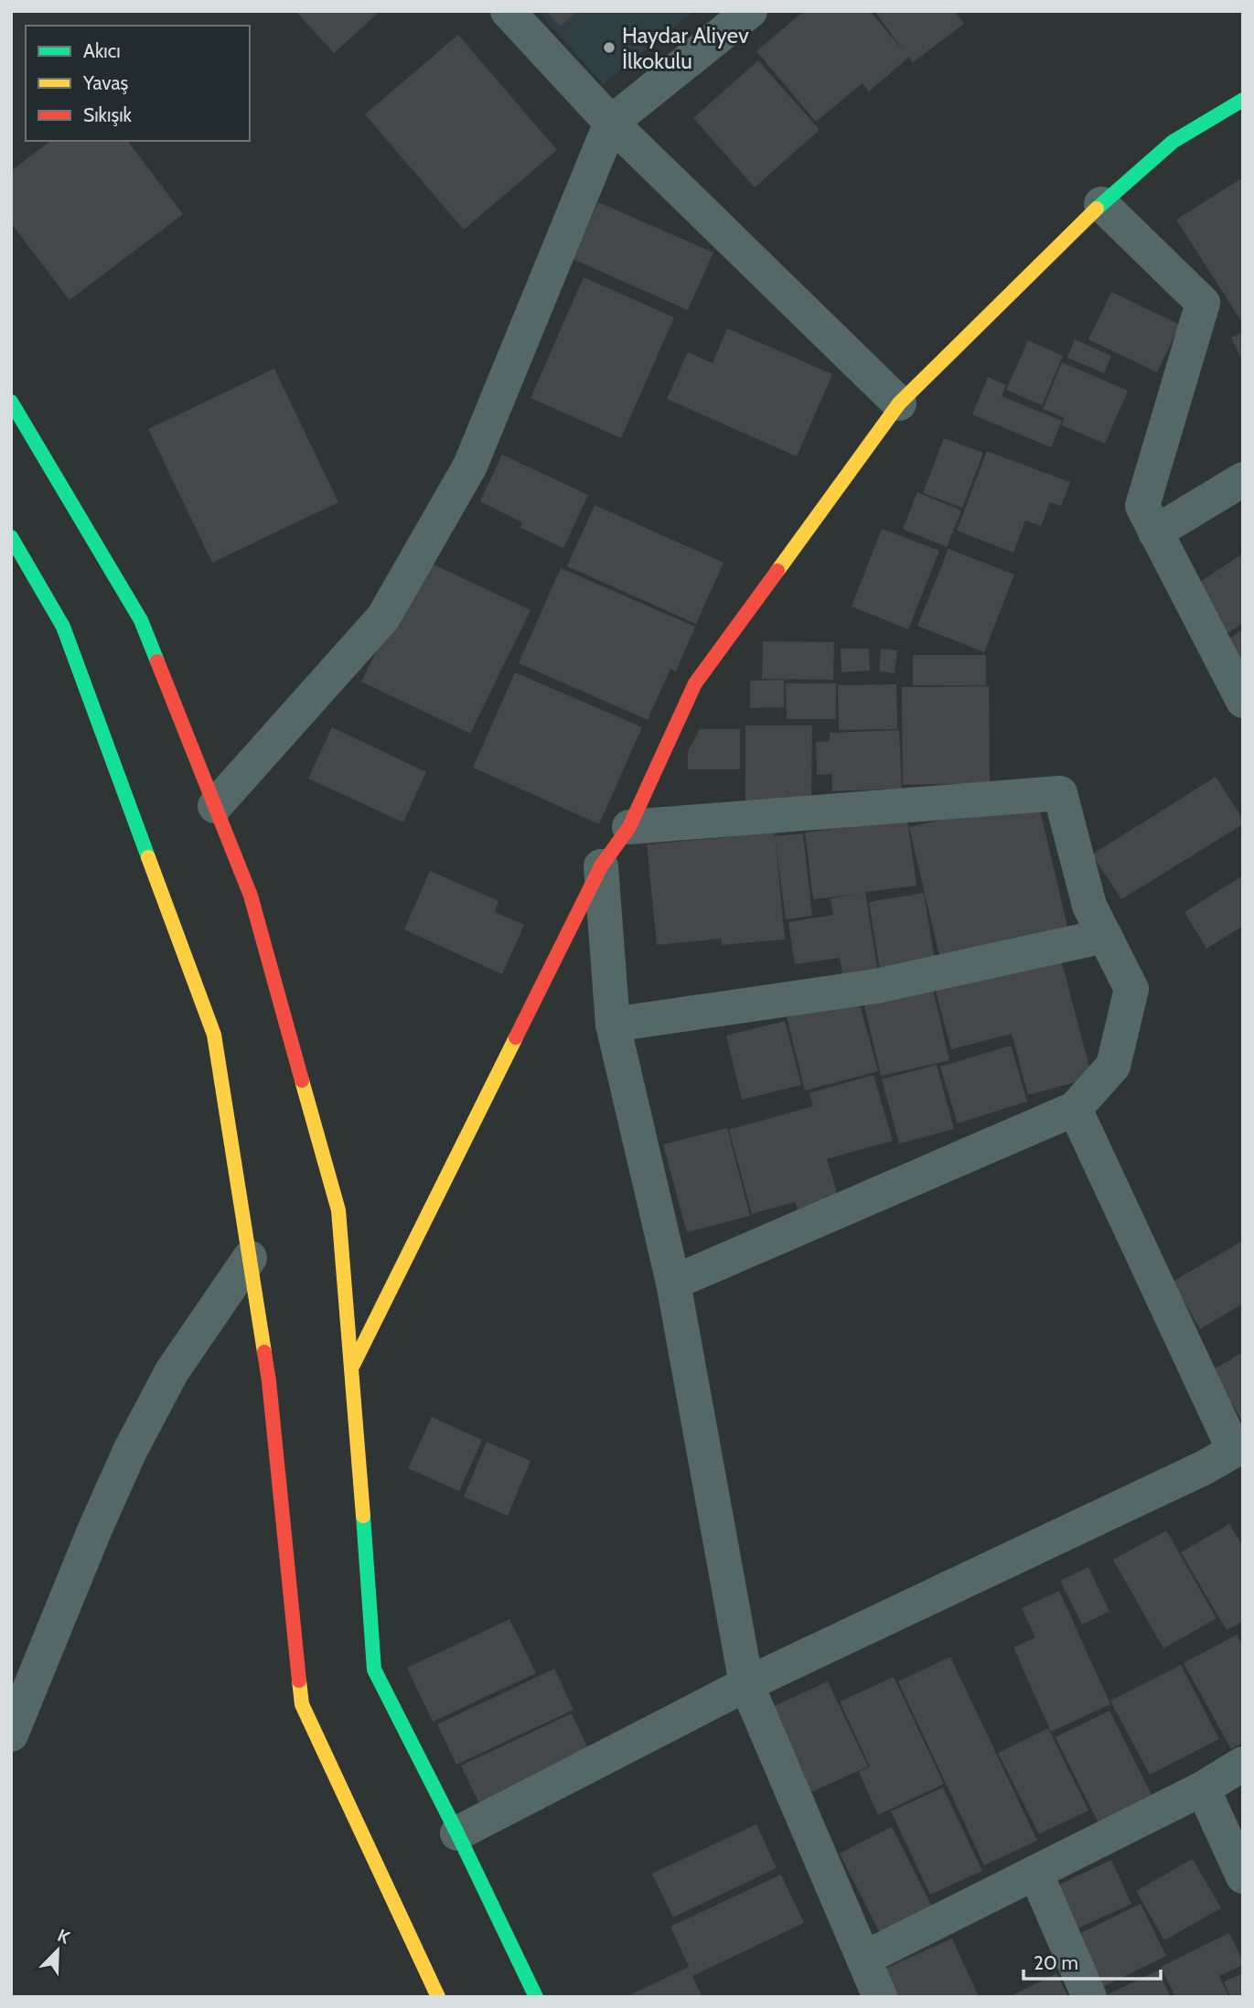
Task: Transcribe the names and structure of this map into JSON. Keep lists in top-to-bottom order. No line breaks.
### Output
{"places":["Haydar Aliyev İlkokulu"],"legend":["Akıcı","Yavaş","Sıkışık"],"scale_bar":"20 m","north":"top right"}
